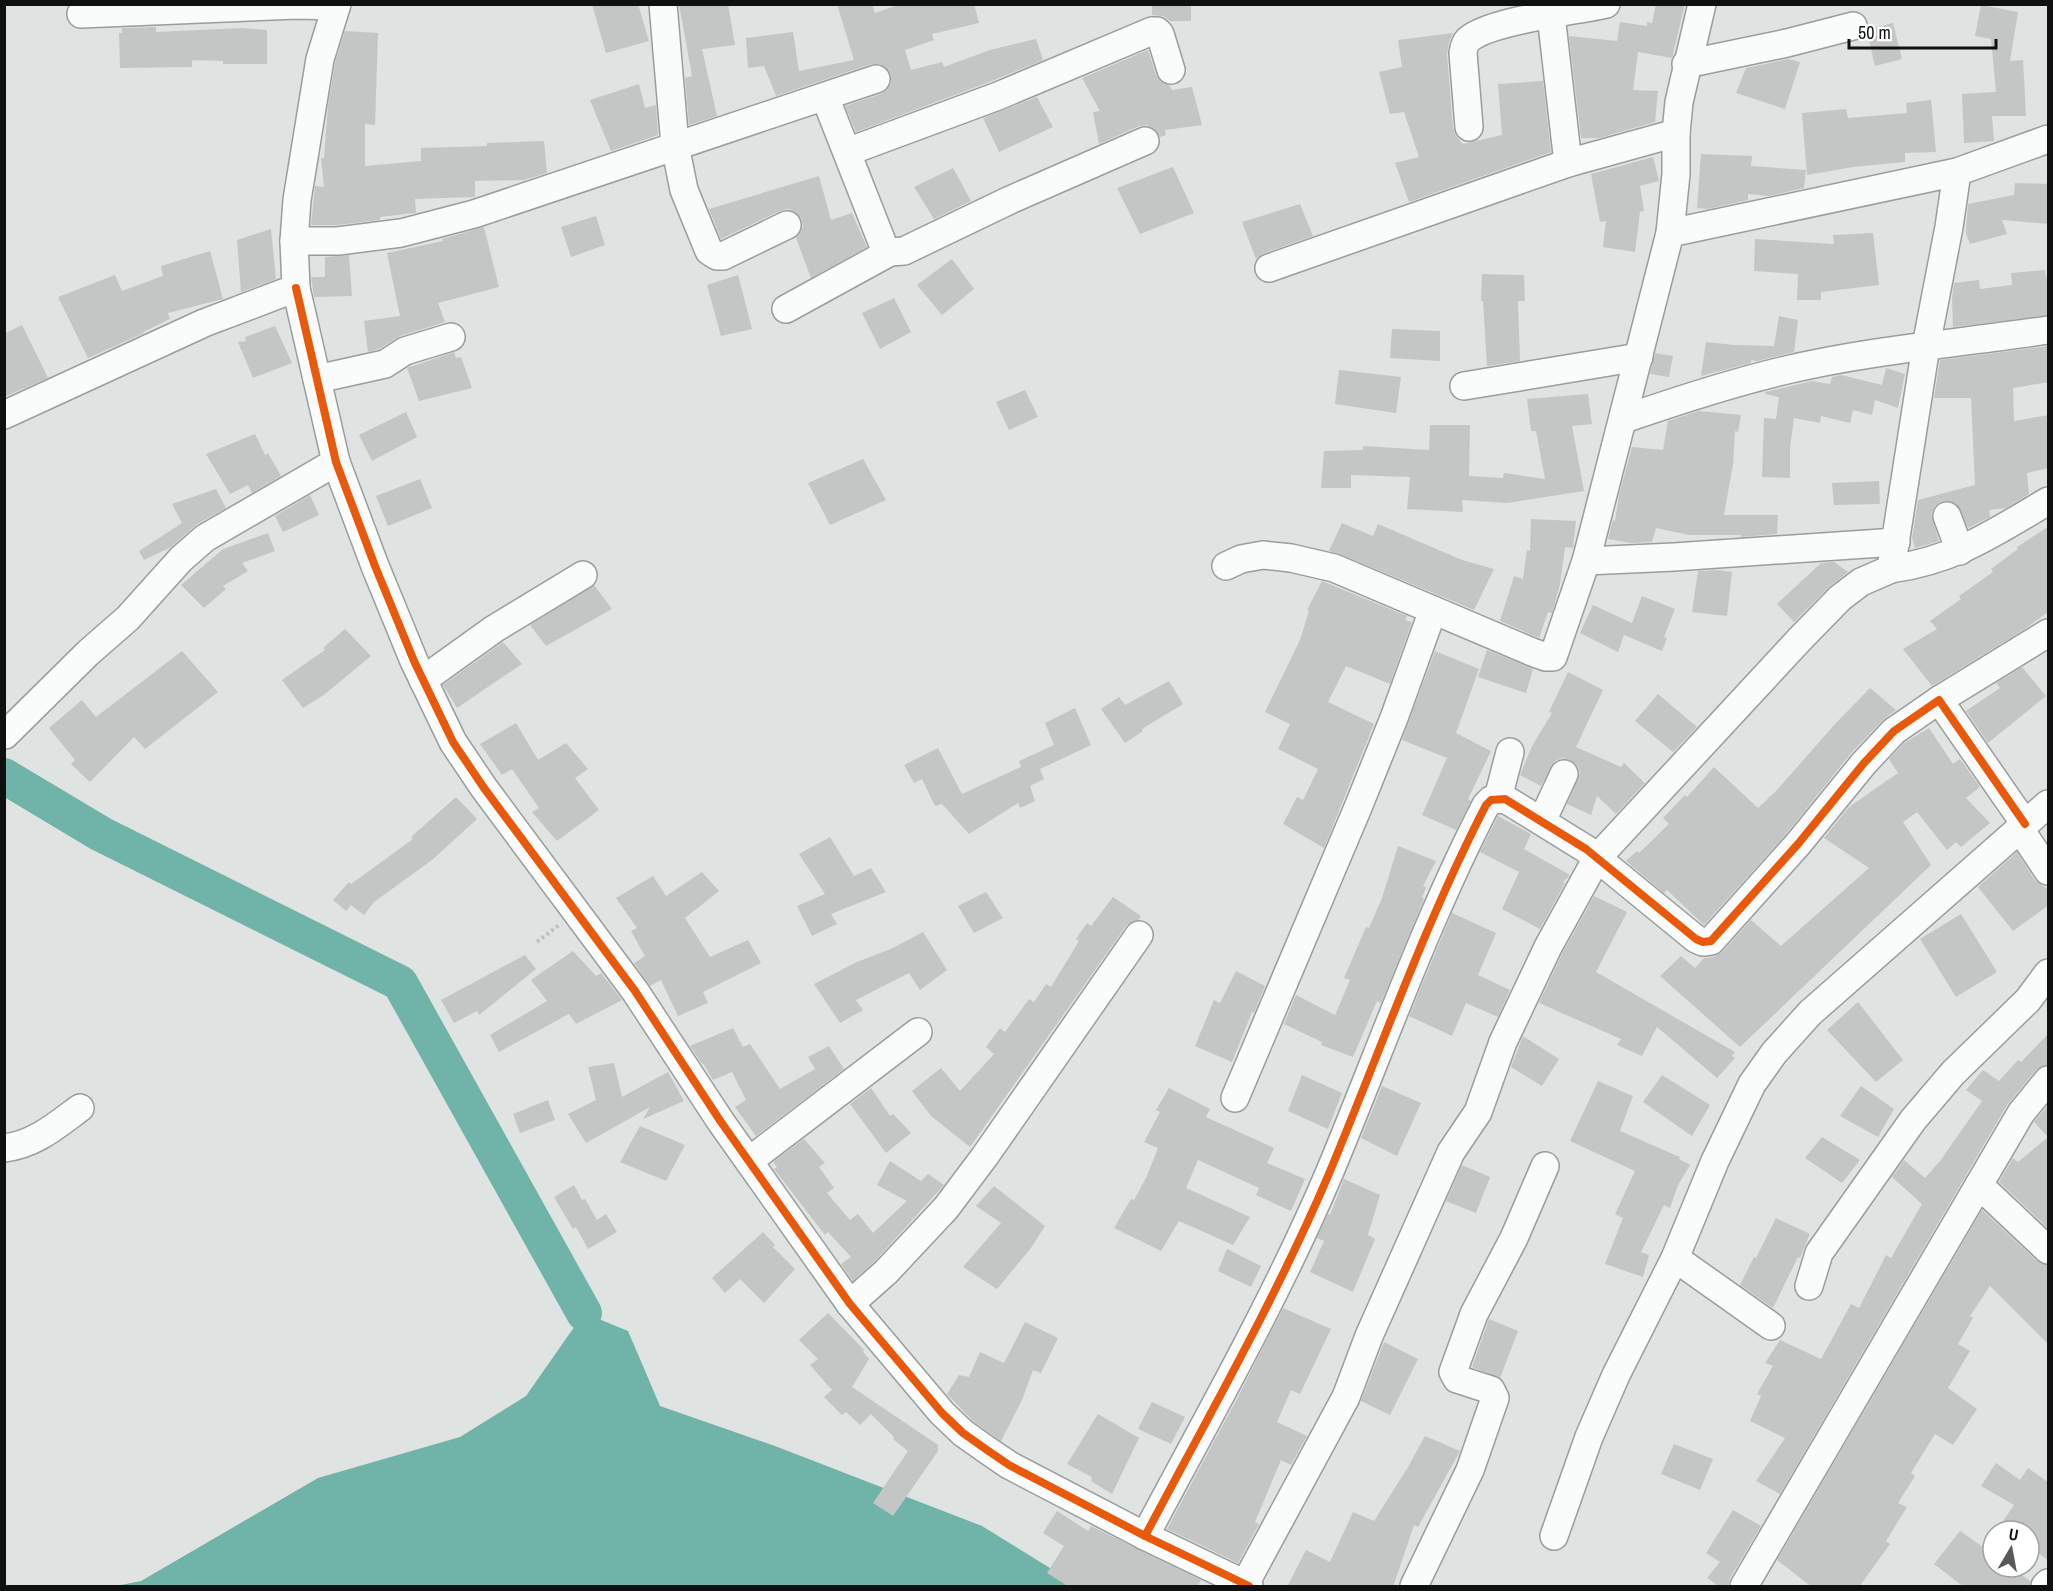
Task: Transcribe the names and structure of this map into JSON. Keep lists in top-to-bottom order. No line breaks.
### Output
{"scale_bar":"50 m","north":"top"}
